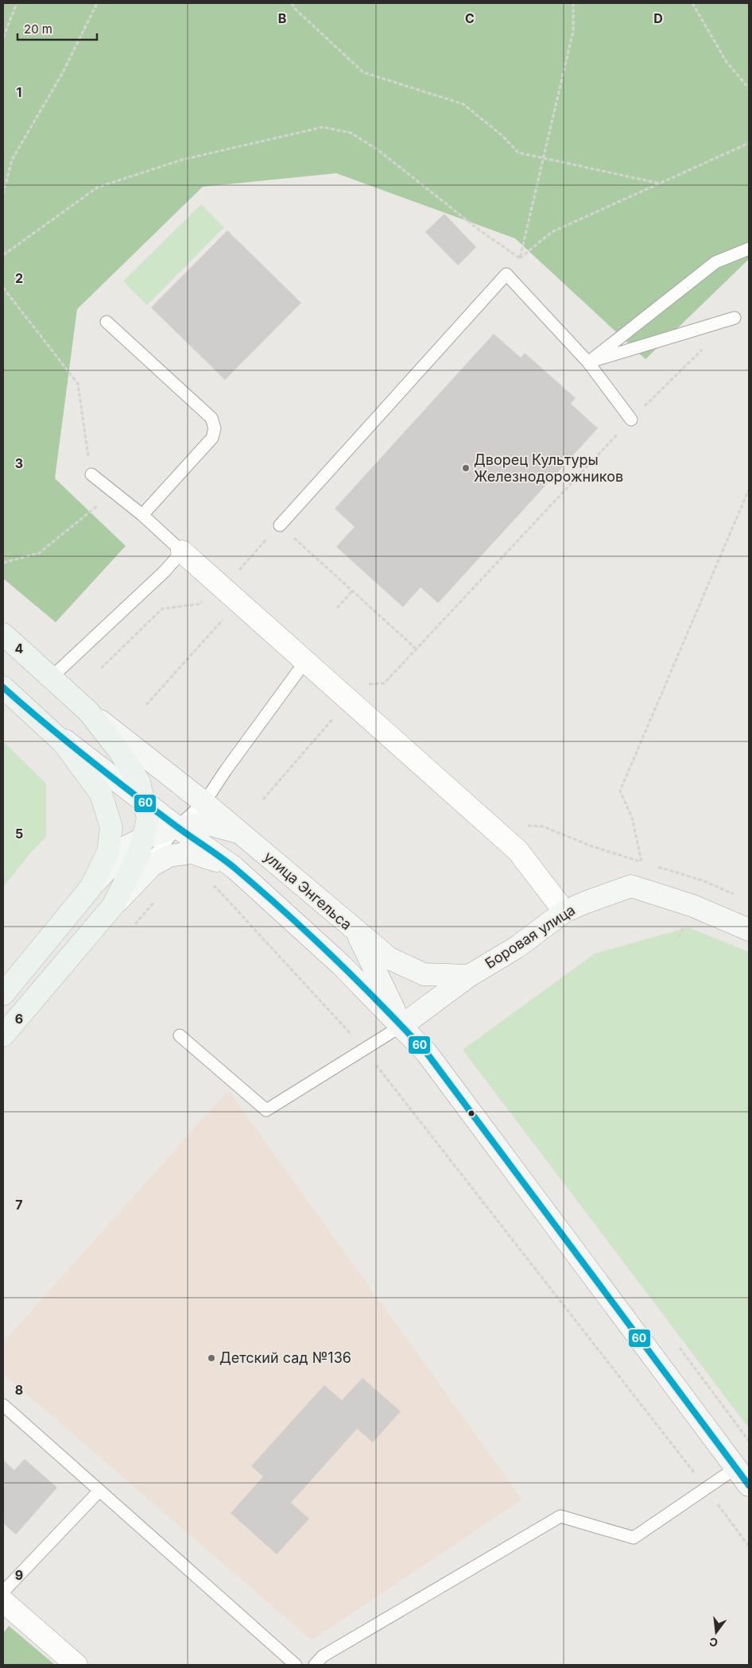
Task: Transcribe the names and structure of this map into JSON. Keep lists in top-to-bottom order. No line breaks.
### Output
{"streets":{"main road":["улица Энгельса"],"street":["Боровая улица"]},"crossings":[["улица Энгельса","Боровая улица"]],"places":["Дворец Культуры Железнодорожников","Детский сад №136"],"lines":["transit line 60"],"scale_bar":"20 m","north":"bottom","grid":{"columns":["B","C","D"],"rows":["1","2","3","4","5","6","7","8","9"]}}
